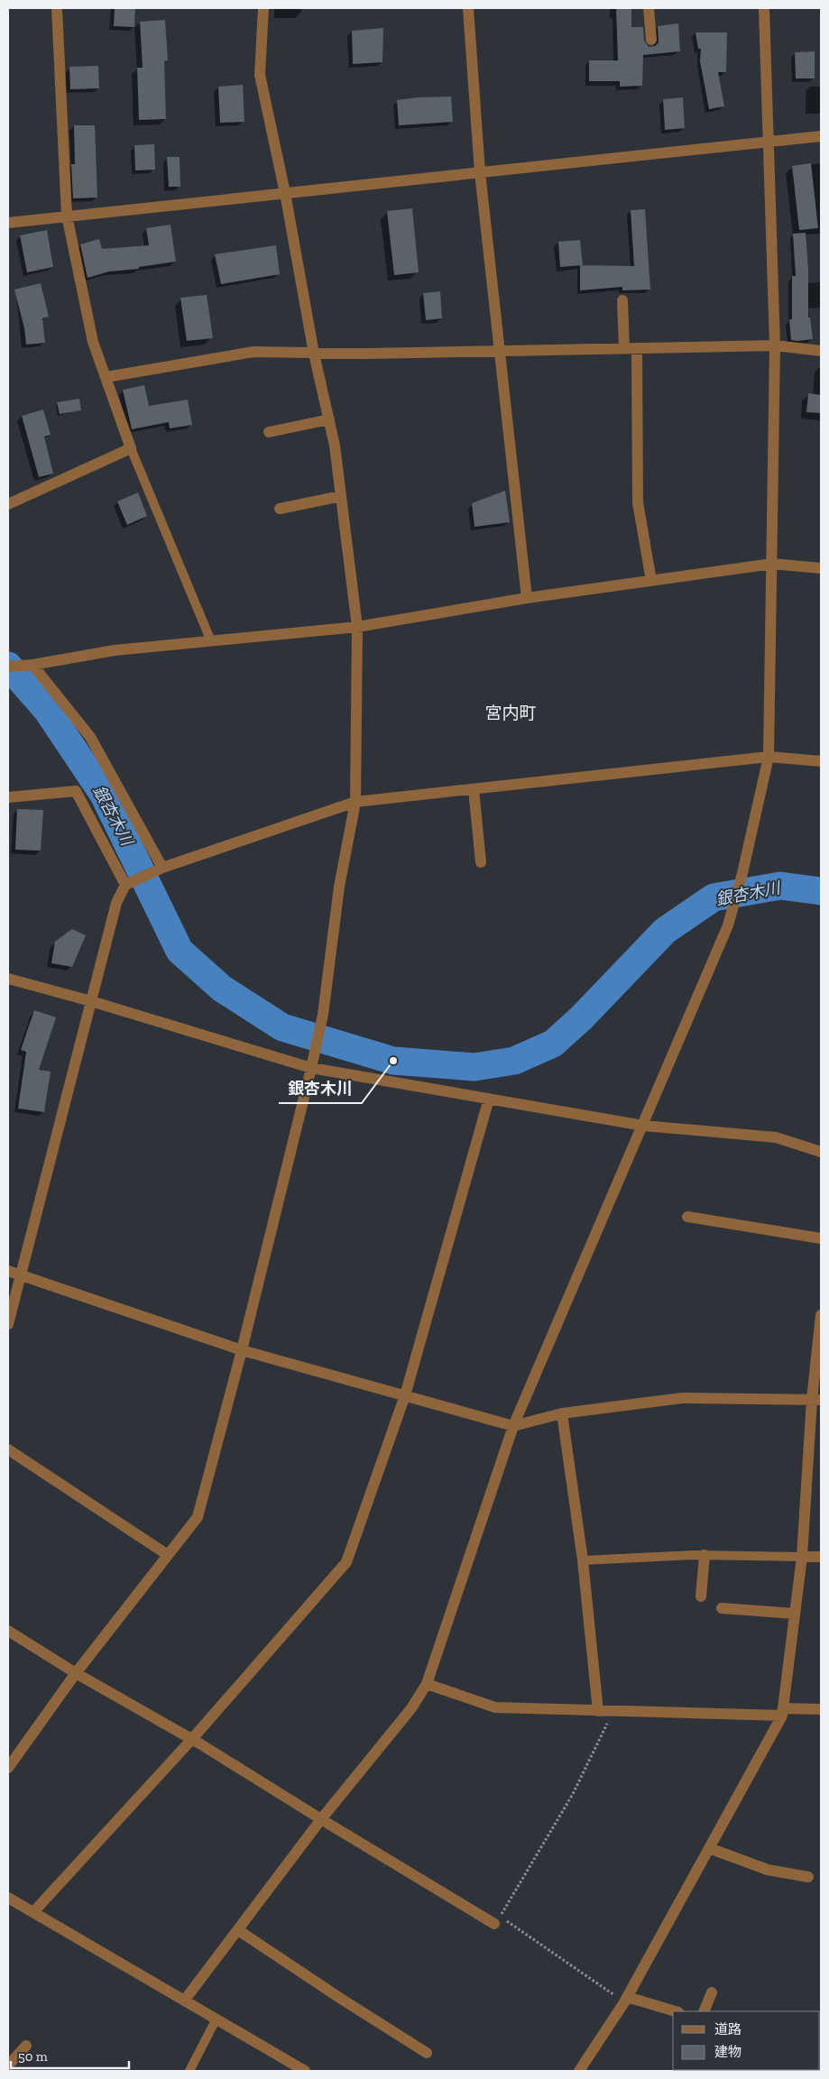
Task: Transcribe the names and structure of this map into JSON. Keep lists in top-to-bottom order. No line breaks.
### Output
{"districts":["宮内町"],"water":["銀杏木川"],"places":["銀杏木川"],"legend":["道路","建物"],"scale_bar":"50 m"}
